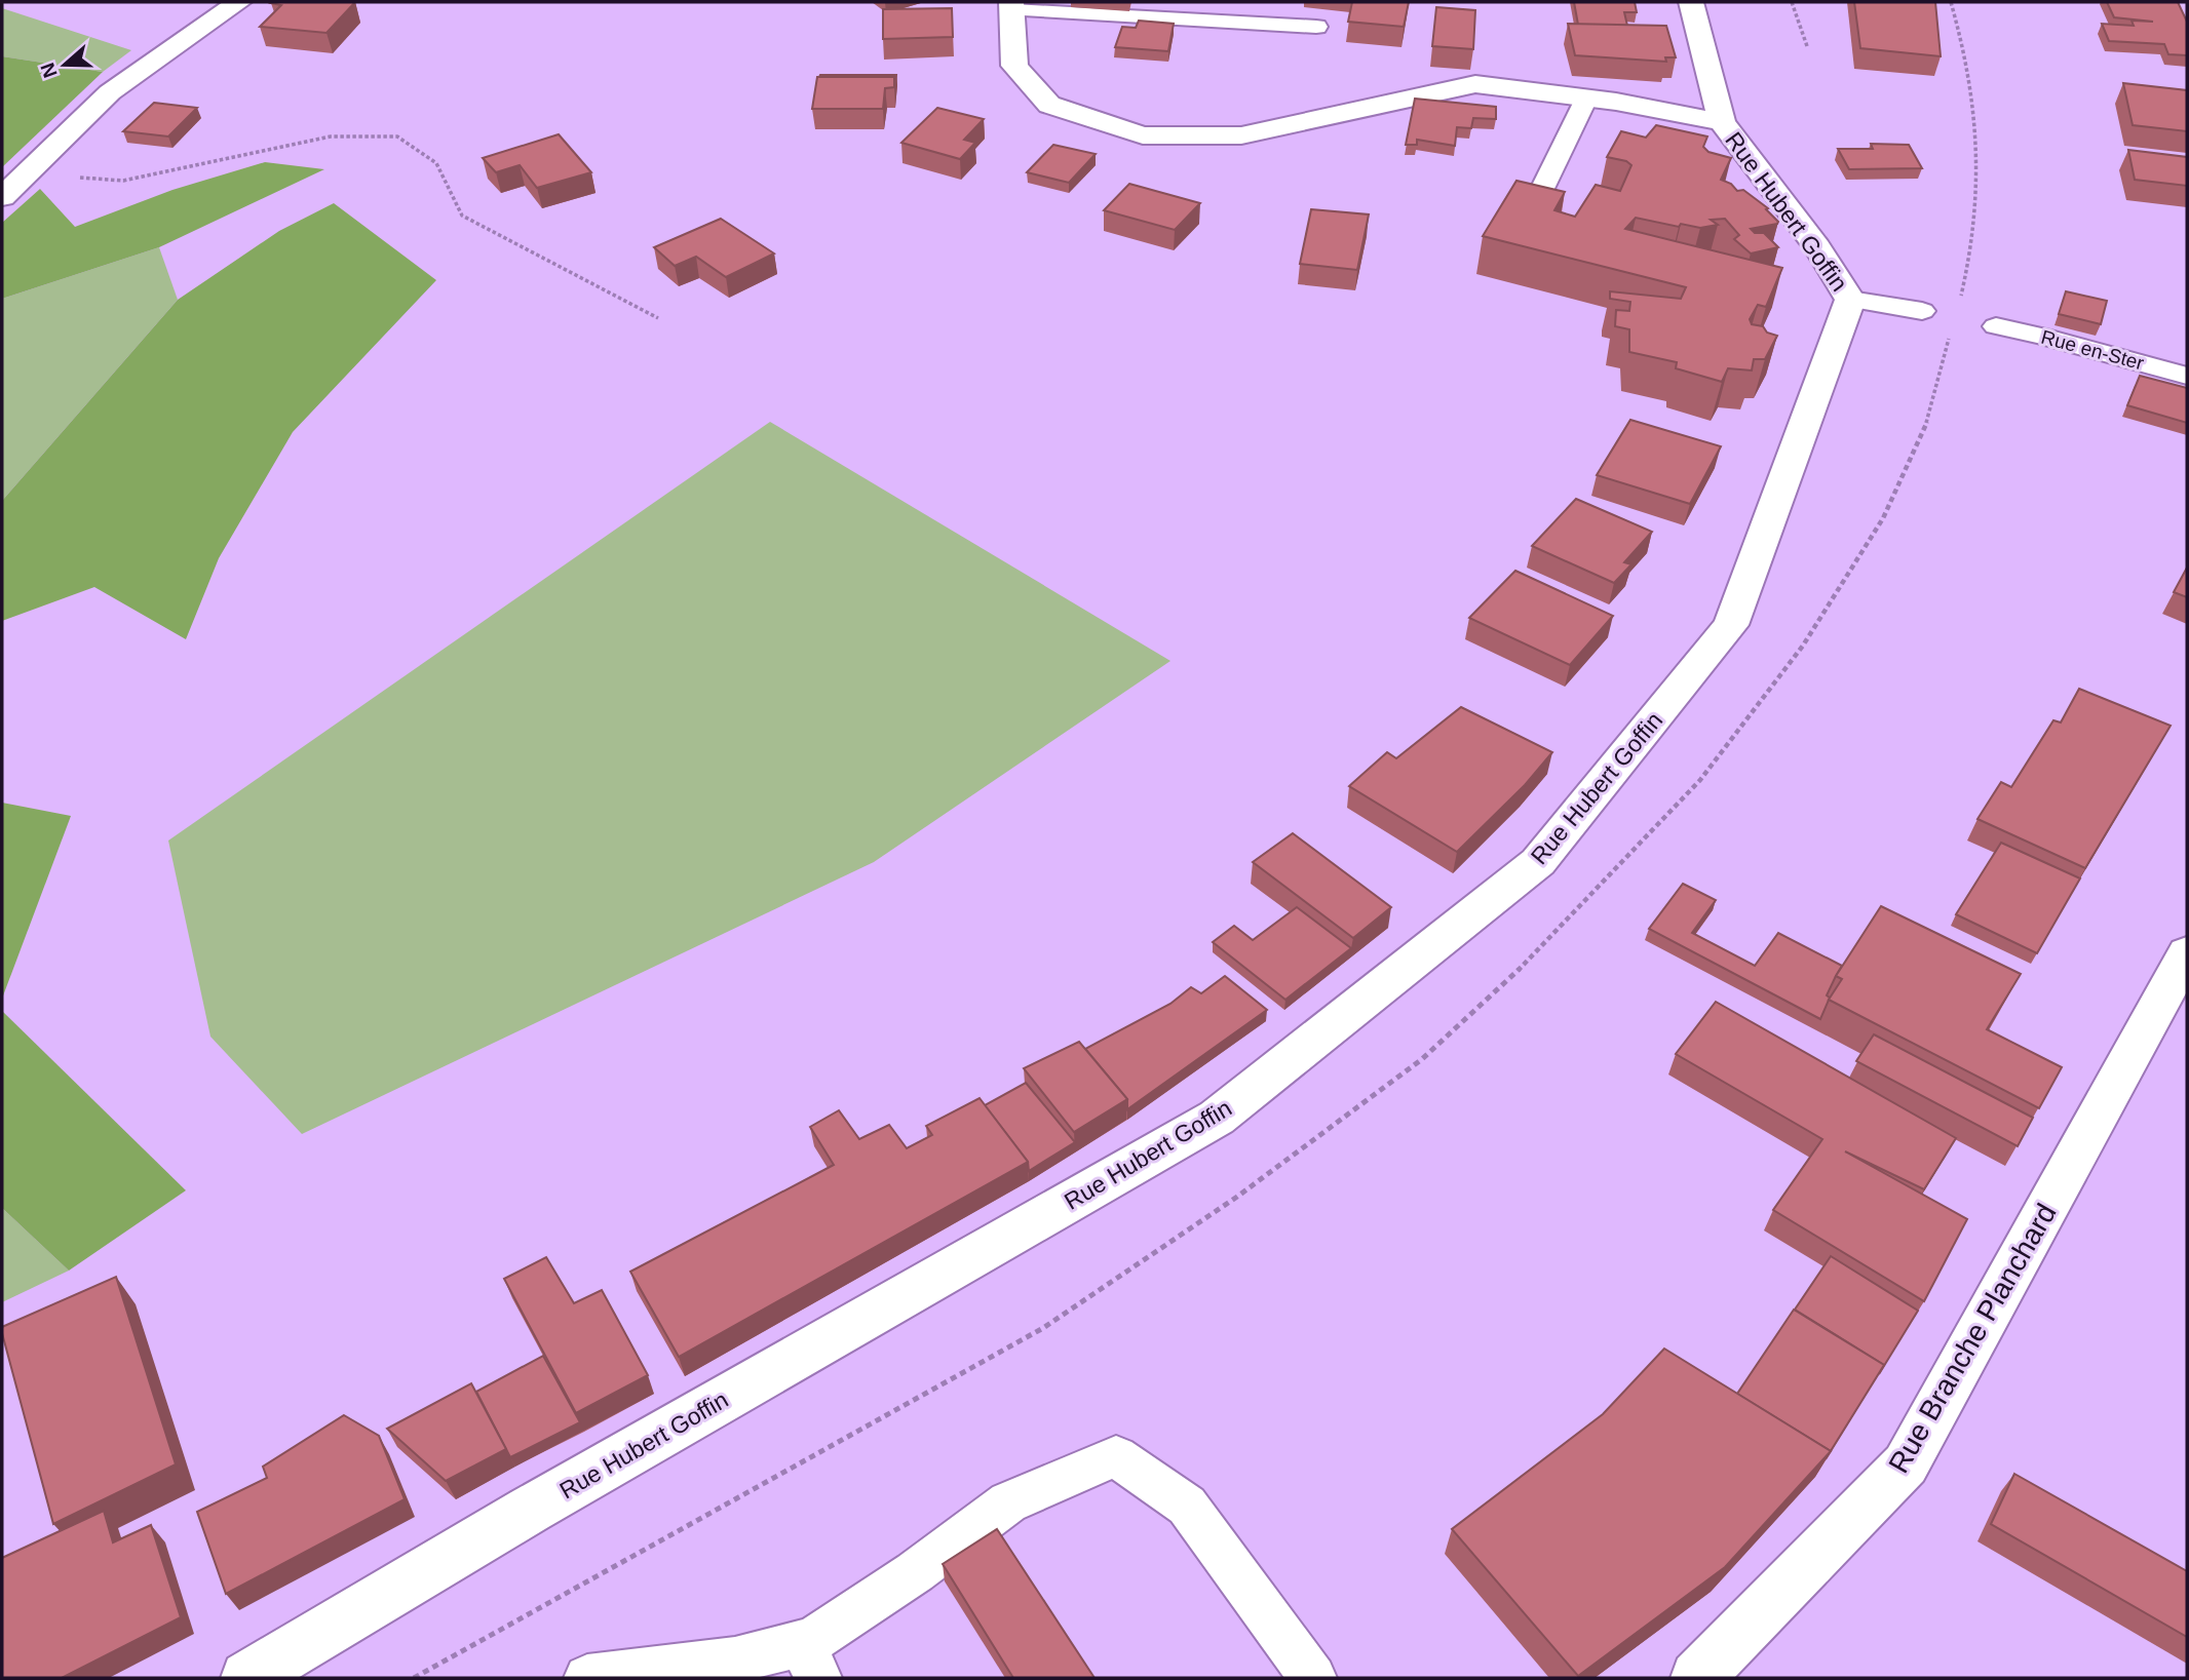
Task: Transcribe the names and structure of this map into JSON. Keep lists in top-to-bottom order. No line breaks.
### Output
{"streets":{"street":["Rue Hubert Goffin","Rue Branche Planchard"],"lane":["Rue en-Ster"]},"north":"left"}
